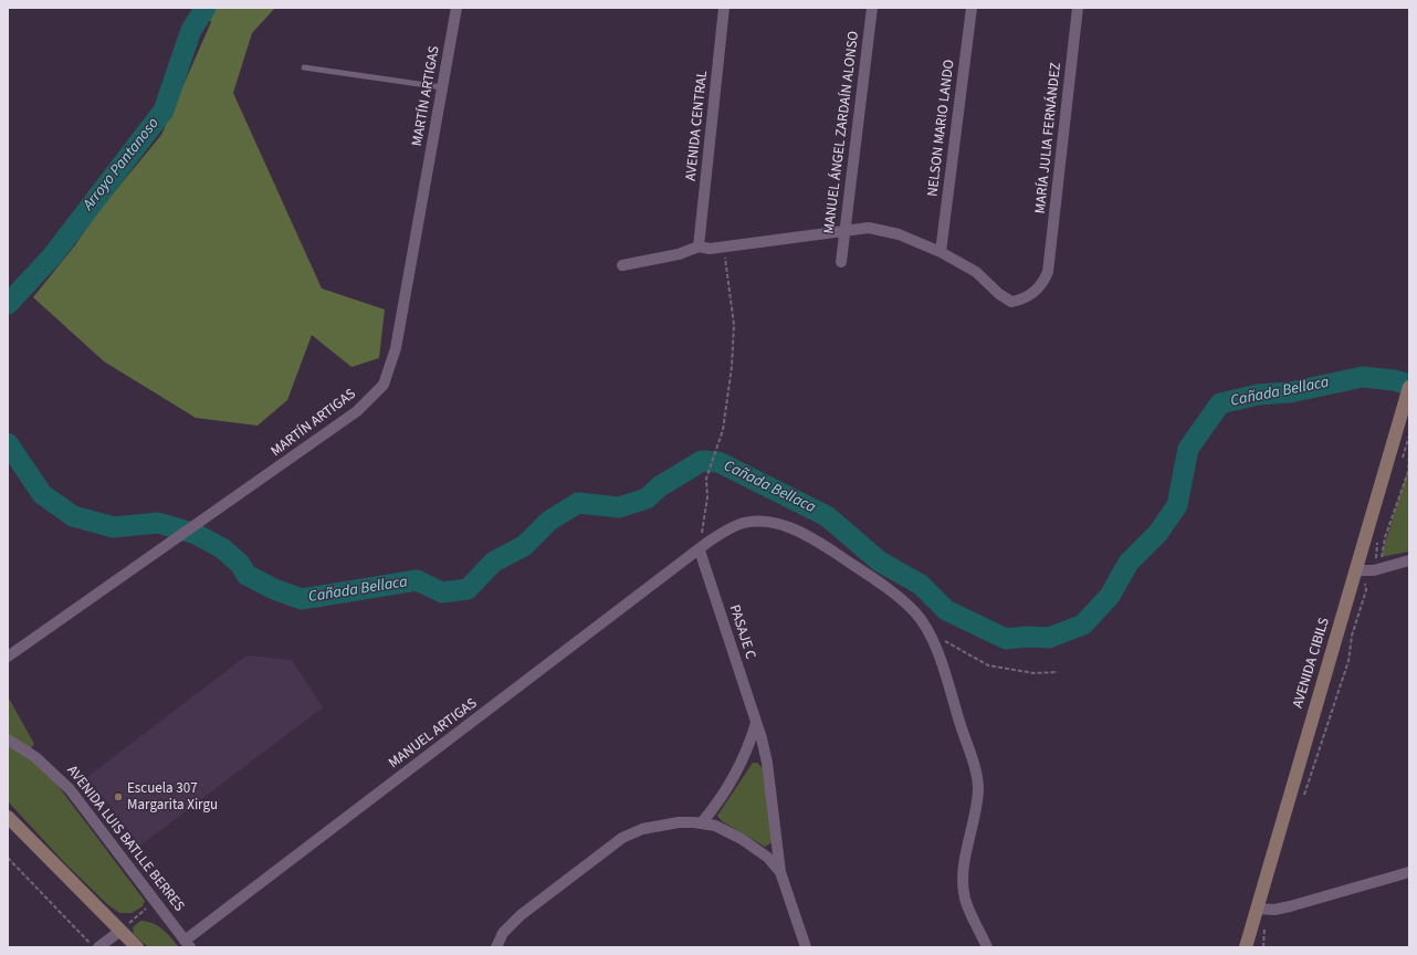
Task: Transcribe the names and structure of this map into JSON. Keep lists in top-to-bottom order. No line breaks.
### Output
{"streets":{"street":["MARTÍN ARTIGAS","AVENIDA CENTRAL","NELSON MARIO LANDO","MANUEL ÁNGEL ZARDAÍN ALONSO","MARÍA JULIA FERNÁNDEZ","PASAJE C","AVENIDA CIBILS","MANUEL ARTIGAS","AVENIDA LUIS BATLLE BERRES"]},"crossings":[["NELSON MARIO LANDO","MARÍA JULIA FERNÁNDEZ"],["PASAJE C","MANUEL ARTIGAS"],["MANUEL ARTIGAS","AVENIDA LUIS BATLLE BERRES"]],"water":["Arroyo Pantanoso","Cañada Bellaca"],"places":["Escuela 307 Margarita Xirgu"]}
